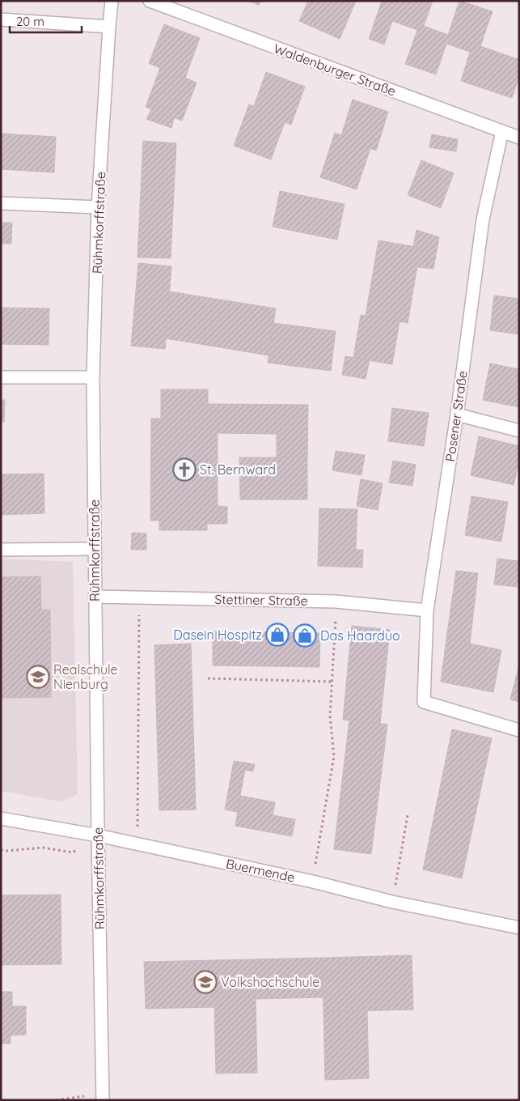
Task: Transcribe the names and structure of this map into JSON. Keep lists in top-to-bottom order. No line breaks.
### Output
{"streets":{"street":["Waldenburger Straße","Rühmkorffstraße","Posener Straße","Stettiner Straße","Buermende"]},"crossings":[["Waldenburger Straße","Posener Straße"],["Rühmkorffstraße","Stettiner Straße"],["Rühmkorffstraße","Buermende"],["Posener Straße","Stettiner Straße"]],"places":{"church":["St. Bernward"],"shop":["Dasein Hospitz","Das Haarduo"],"school or university":["Realschule Nienburg","Volkshochschule"]},"scale_bar":"20 m"}
